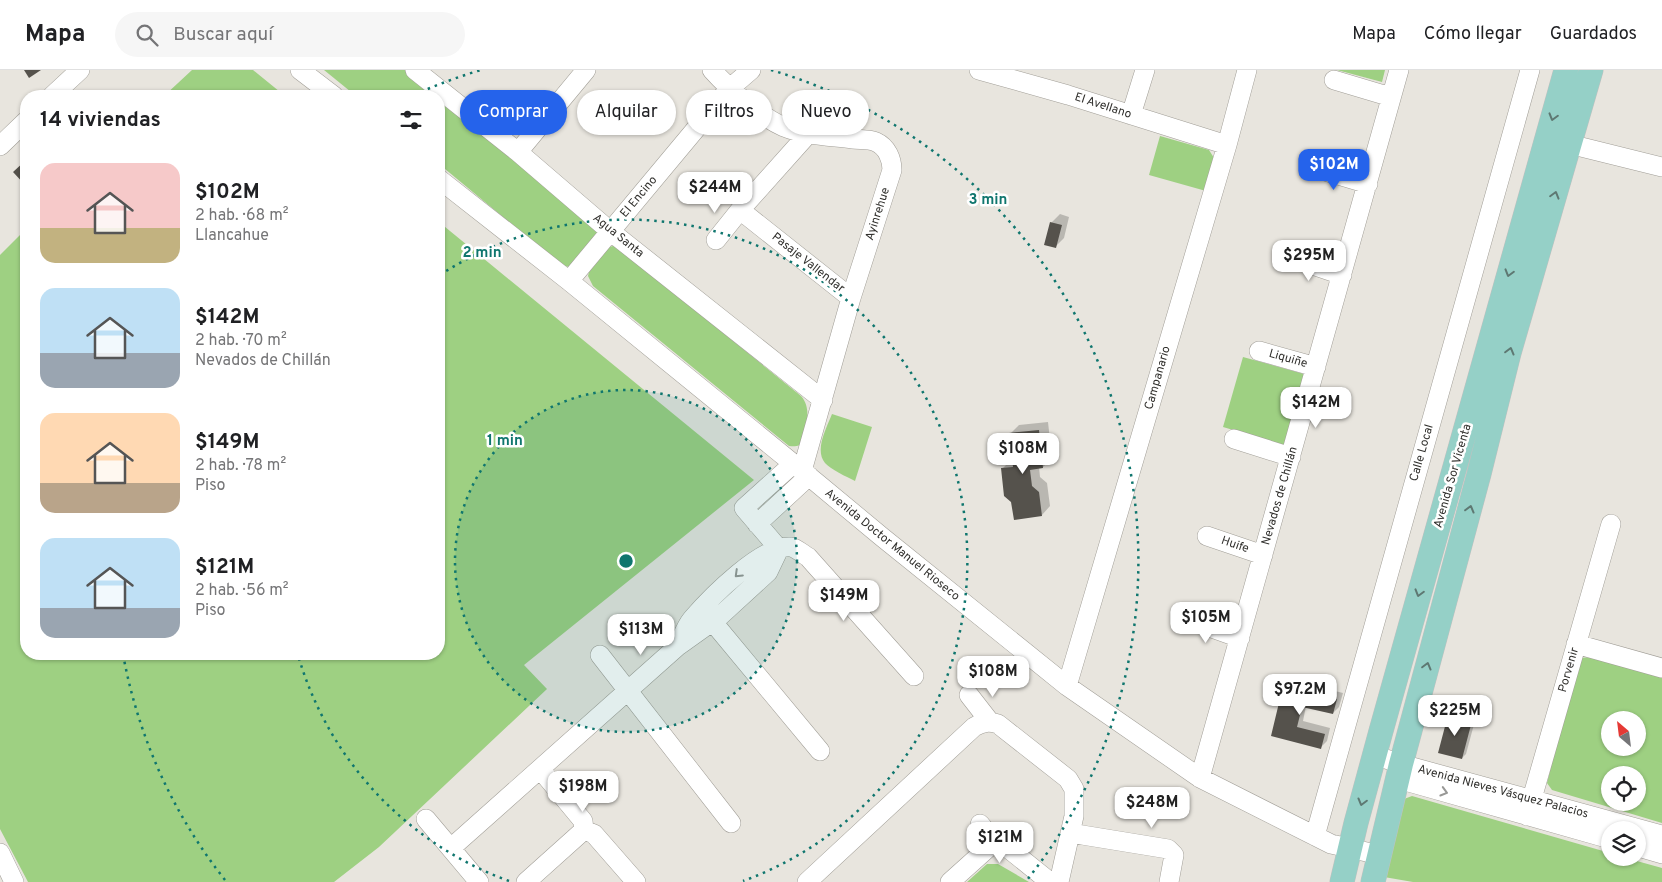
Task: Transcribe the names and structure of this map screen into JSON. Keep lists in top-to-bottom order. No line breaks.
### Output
{"streets":{"main road":["Avenida Sor Vicenta"],"street":["El Avellano","El Encino","Ayinrehue","Agua Santa","Pasaje Vallendar","Liquiñe","Campanario","Calle Local","Nevados de Chillán","Avenida Doctor Manuel Rioseco","Huife","Porvenir","Avenida Nieves Vásquez Palacios"]},"crossings":[["El Avellano","Campanario"],["El Encino","Ayinrehue"],["El Encino","Agua Santa"],["El Encino","Avenida Doctor Manuel Rioseco"],["Ayinrehue","Agua Santa"],["Ayinrehue","Pasaje Vallendar"],["Ayinrehue","Avenida Doctor Manuel Rioseco"],["Liquiñe","Nevados de Chillán"],["Campanario","Avenida Doctor Manuel Rioseco"],["Calle Local","Avenida Doctor Manuel Rioseco"],["Avenida Sor Vicenta","Avenida Doctor Manuel Rioseco"],["Avenida Sor Vicenta","Avenida Nieves Vásquez Palacios"],["Nevados de Chillán","Avenida Doctor Manuel Rioseco"],["Nevados de Chillán","Huife"],["Porvenir","Avenida Nieves Vásquez Palacios"]],"north":"top left","page":{"header":"Mapa","search":"Buscar aquí","nav":["Mapa","Cómo llegar","Guardados"],"chip":["Comprar","Alquilar","Filtros","Nuevo"],"heading":"14 viviendas","price":["$102M","$244M","$295M","$142M","$108M","$149M","$105M","$113M","$108M","$97.2M","$225M","$198M","$248M","$121M"],"list":[{"name":"$102M","note":"2 hab. · 68 m² · Llancahue"},{"name":"$142M","note":"2 hab. · 70 m² · Nevados de Chillán"},{"name":"$149M","note":"2 hab. · 78 m² · Piso"},{"name":"$121M","note":"2 hab. · 56 m² · Piso"}]},"rings":["3 min","2 min","1 min"]}
